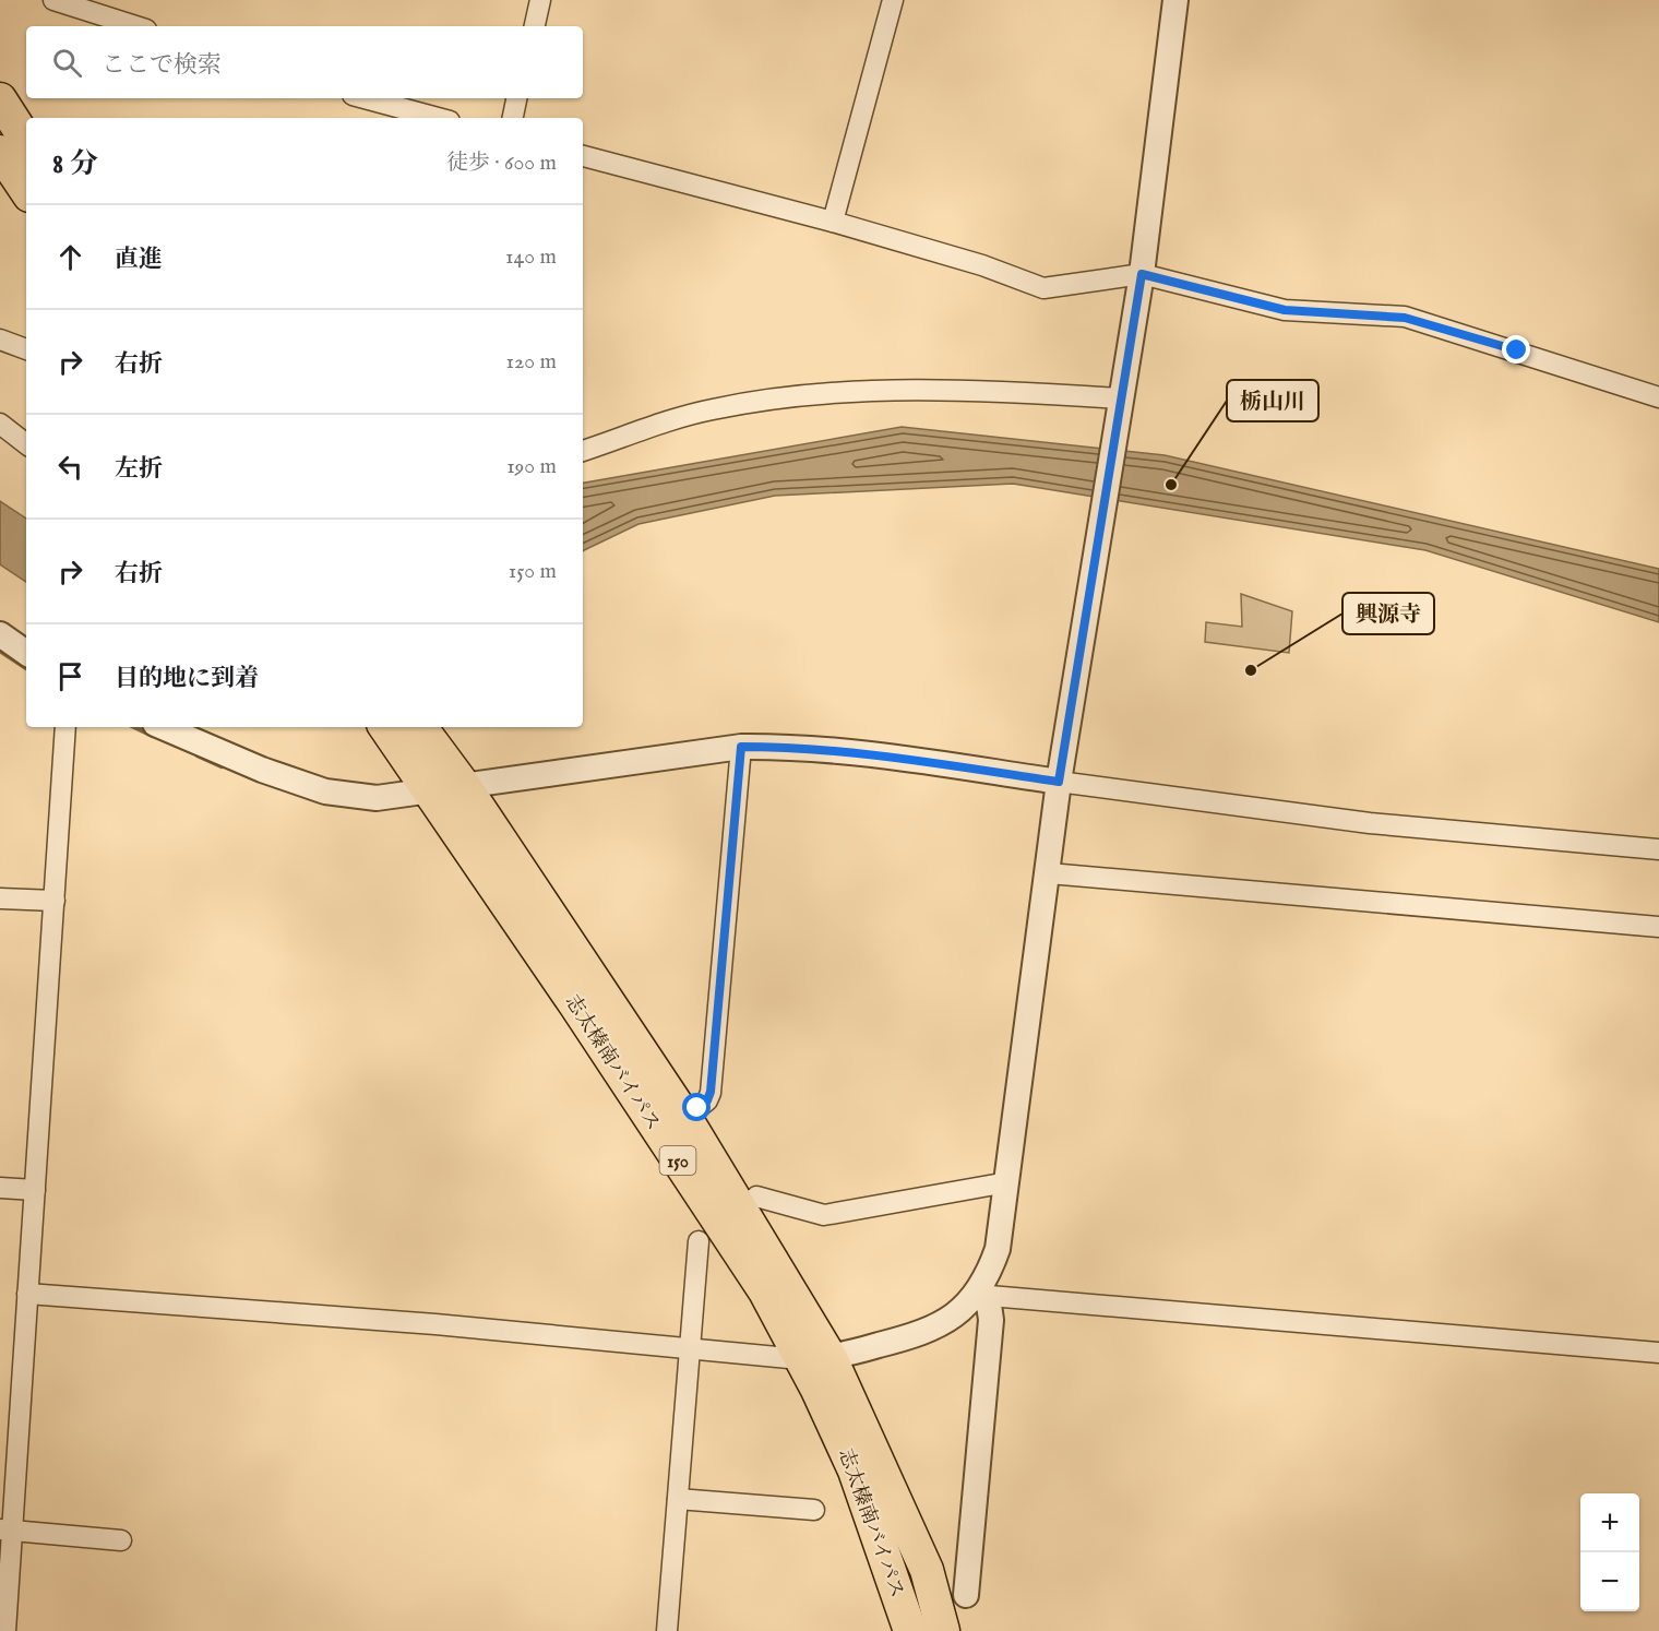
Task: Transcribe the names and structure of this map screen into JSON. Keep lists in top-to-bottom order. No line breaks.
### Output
{"streets":{"highway":["志太榛南バイパス","150"]},"places":["栃山川","興源寺"],"page":{"search":"ここで検索","heading":["8 分","徒歩 · 600 m"],"list":[["直進","140 m"],["右折","120 m"],["左折","190 m"],["右折","150 m"],"目的地に到着"],"map_buttons":["+","−"]}}
